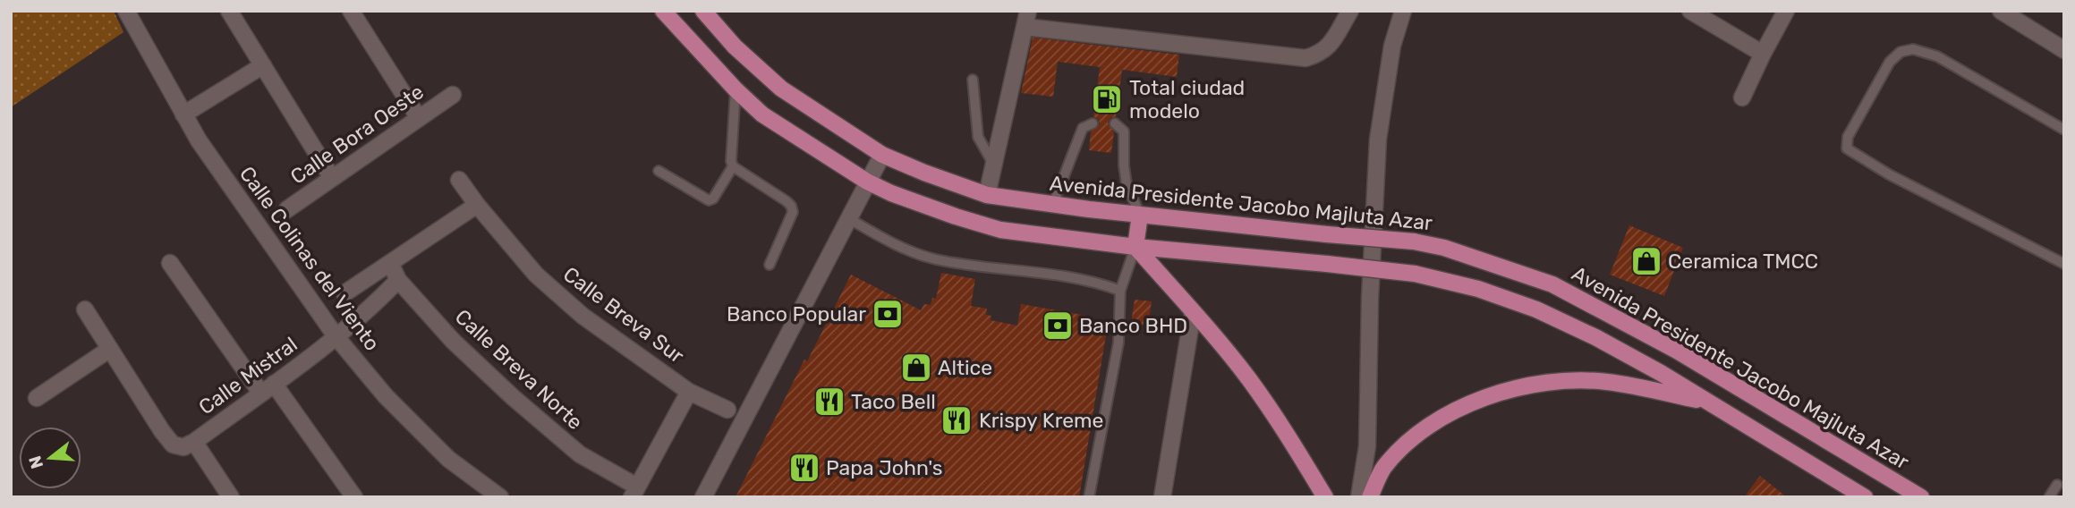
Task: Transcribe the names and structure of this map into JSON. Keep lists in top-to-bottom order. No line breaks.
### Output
{"streets":{"main road":["Avenida Presidente Jacobo Majluta Azar"],"street":["Calle Bora Oeste","Calle Colinas del Viento","Calle Breva Sur","Calle Breva Norte","Calle Mistral"]},"crossings":[["Calle Colinas del Viento","Calle Mistral"],["Calle Breva Norte","Calle Mistral"]],"places":{"fuel station":["Total ciudad modelo"],"shop":["Ceramica TMCC","Altice"],"bank":["Banco Popular","Banco BHD"],"restaurant":["Taco Bell","Krispy Kreme","Papa John's"]},"north":"left"}
